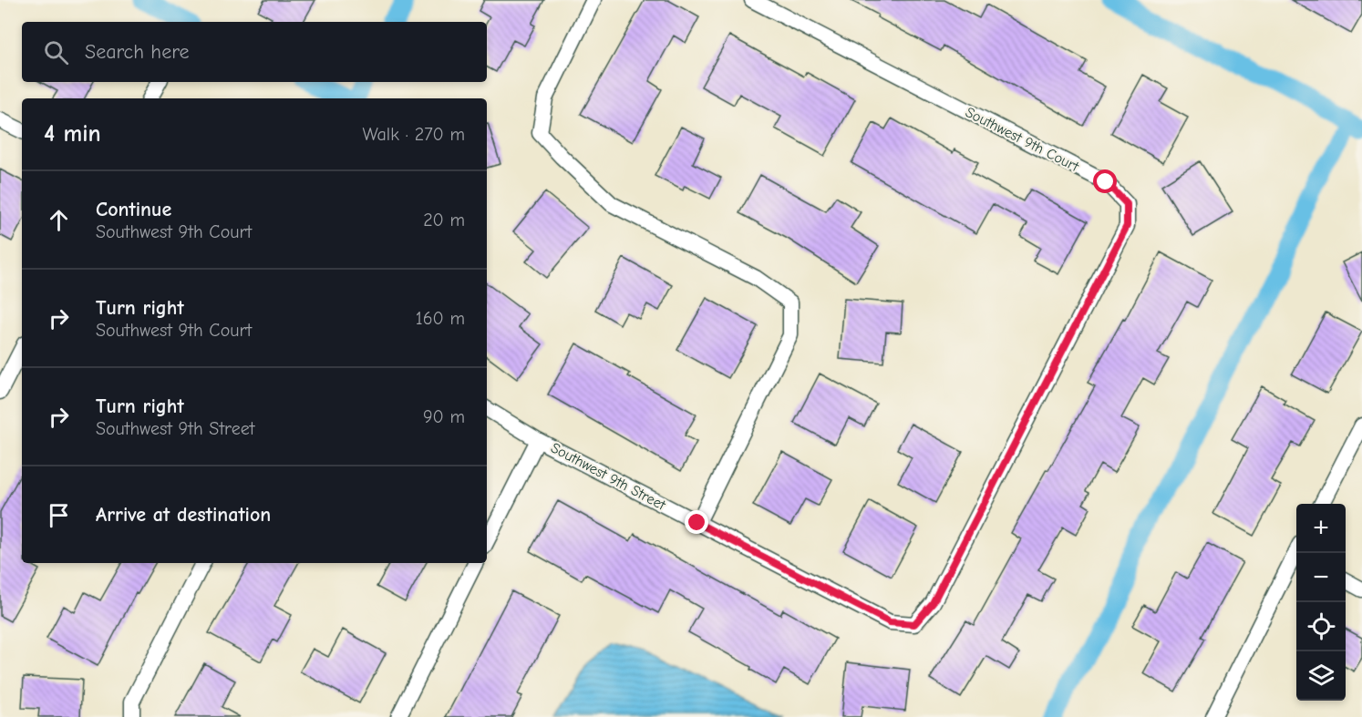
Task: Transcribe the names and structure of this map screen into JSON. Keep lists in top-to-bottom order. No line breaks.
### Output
{"streets":{"street":["Southwest 9th Court","Southwest 9th Street"]},"crossings":[["Southwest 9th Court","Southwest 9th Street"]],"page":{"search":"Search here","heading":["4 min","Walk · 270 m"],"list":[["Continue","Southwest 9th Court","20 m"],["Turn right","Southwest 9th Court","160 m"],["Turn right","Southwest 9th Street","90 m"],"Arrive at destination"],"map_buttons":["+","−"]}}
